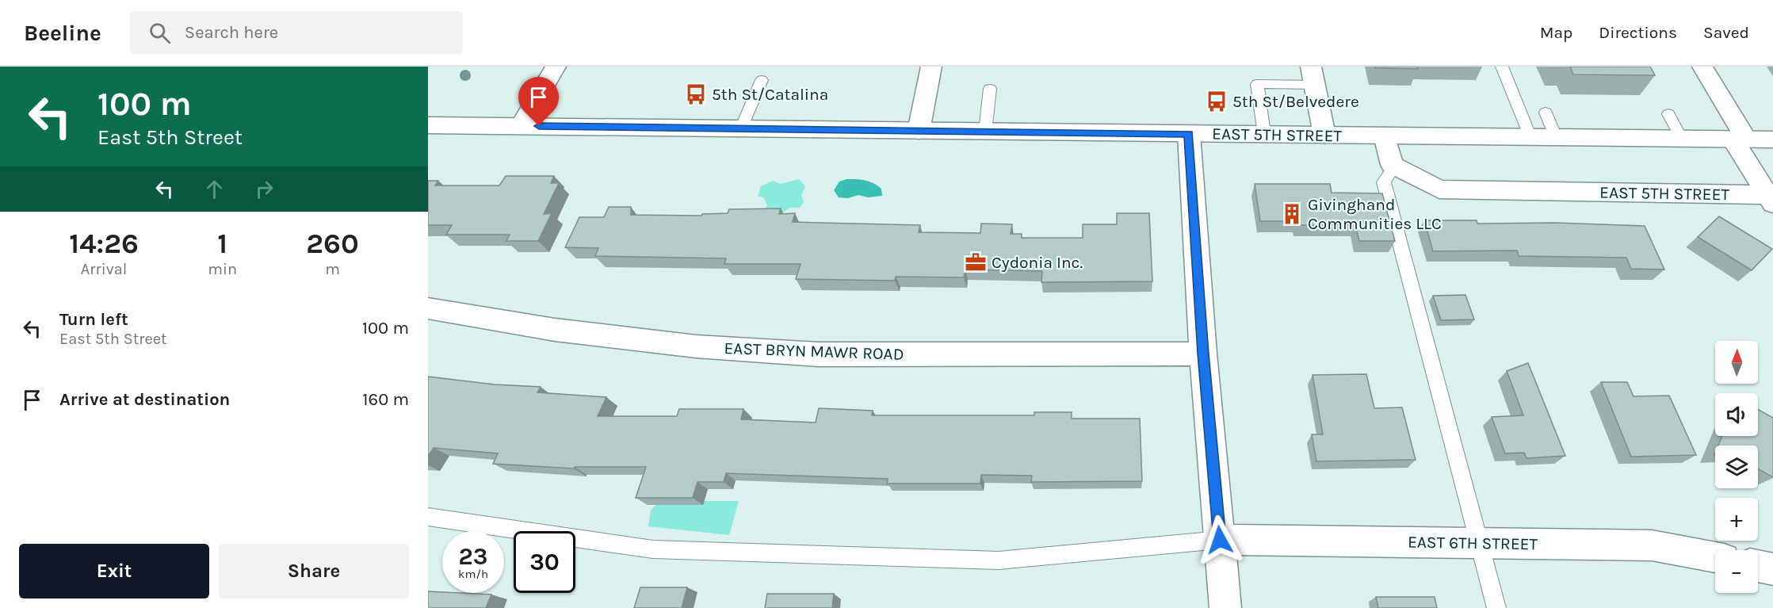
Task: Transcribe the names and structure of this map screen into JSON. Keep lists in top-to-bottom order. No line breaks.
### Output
{"streets":{"street":["EAST 5TH STREET","EAST BRYN MAWR ROAD","EAST 6TH STREET"]},"places":{"bus stop":["5th St/Catalina","5th St/Belvedere"],"building":["Givinghand Communities LLC"],"office":["Cydonia Inc."]},"north":"top","page":{"header":"Beeline","search":"Search here","nav":["Map","Directions","Saved"],"turn":["100 m","East 5th Street"],"eta":["14:26","Arrival","1","min","260","m"],"list":[{"name":"Turn left","note":"East 5th Street","value":"100 m"},{"name":"Arrive at destination","value":"160 m"}],"map_buttons":["+","−"],"speed":"23 km/h","limit":"30","buttons":["Exit","Share"]}}
